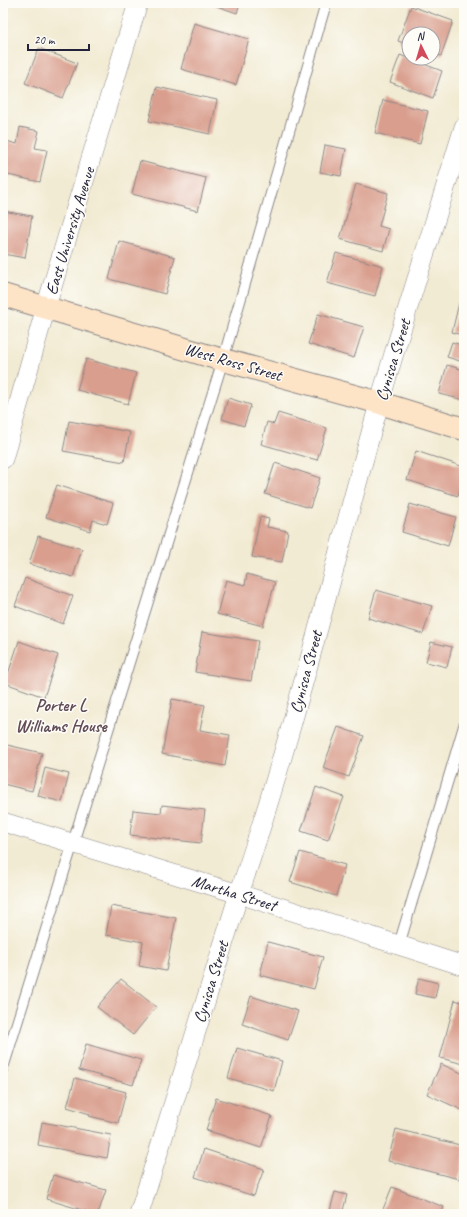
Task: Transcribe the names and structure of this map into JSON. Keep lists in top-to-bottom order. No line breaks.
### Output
{"streets":{"street":["East University Avenue","Cynisca Street","West Ross Street","Martha Street"]},"crossings":[["East University Avenue","West Ross Street"],["Cynisca Street","West Ross Street"],["Cynisca Street","Martha Street"]],"districts":["Porter L Williams House"],"scale_bar":"20 m","north":"top"}
